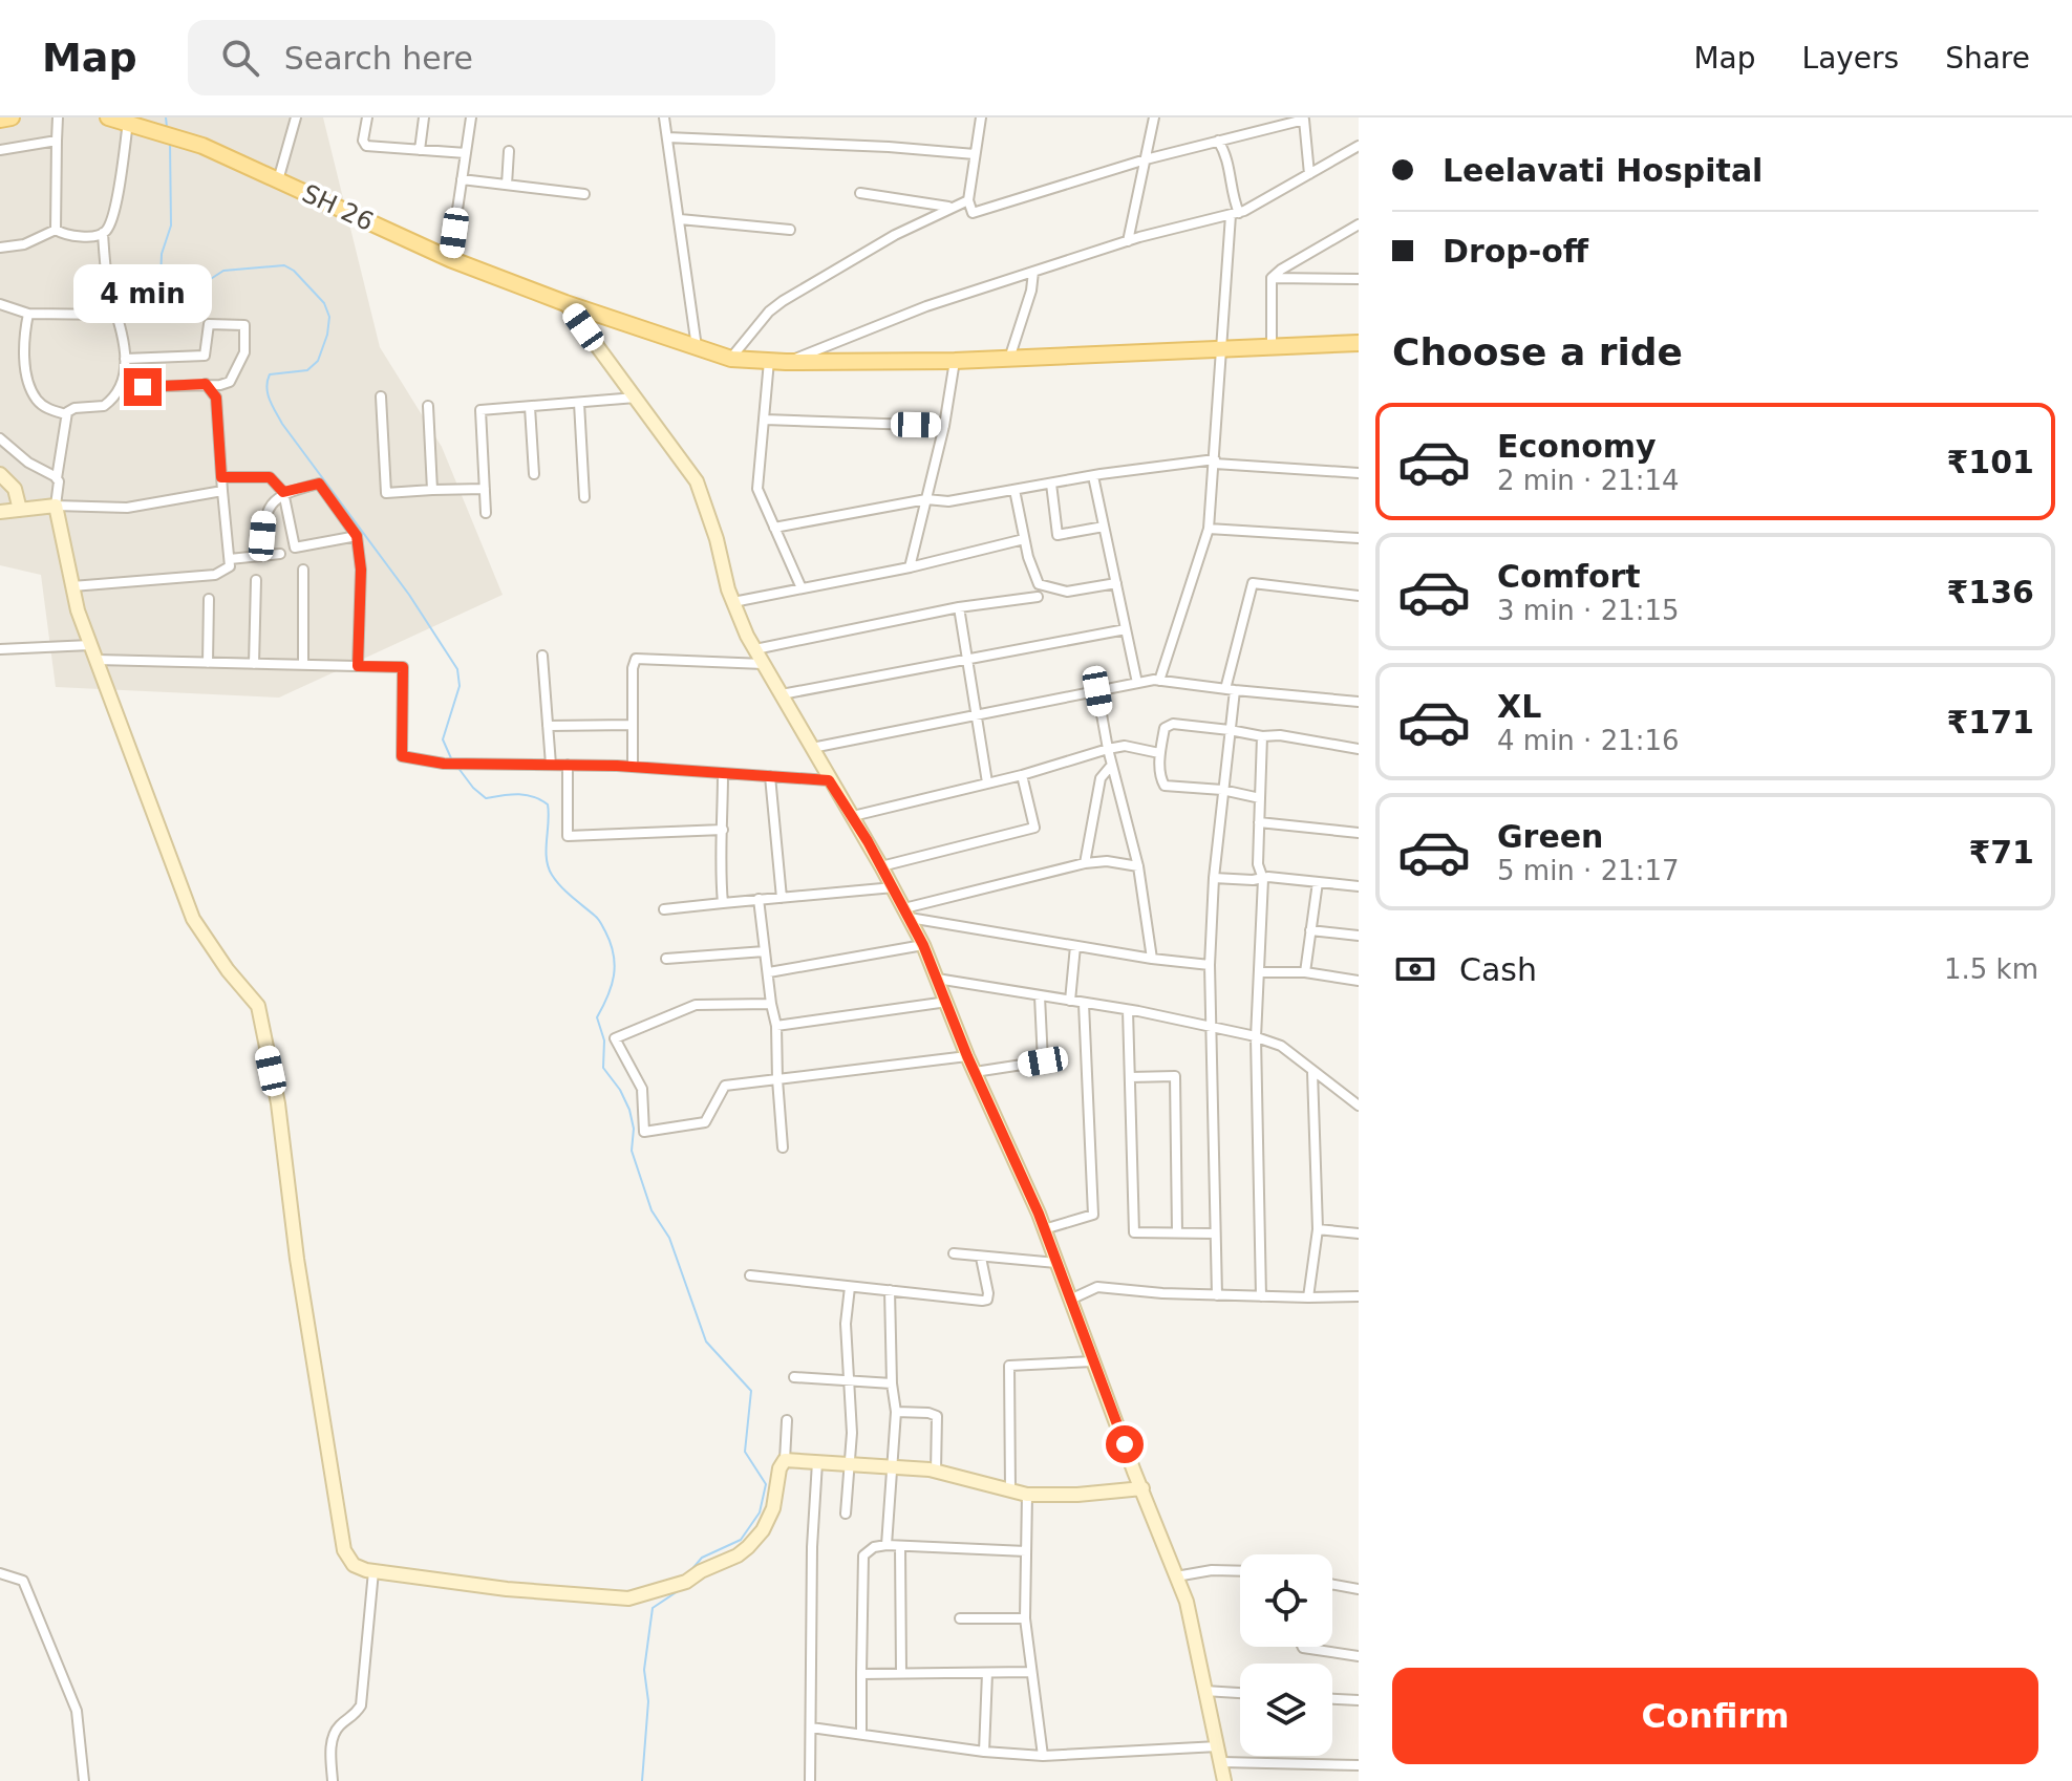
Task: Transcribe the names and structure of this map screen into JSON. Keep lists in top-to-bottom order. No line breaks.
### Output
{"streets":{"main road":["SH 26"]},"page":{"header":"Map","search":"Search here","nav":["Map","Layers","Share"],"banner":["Leelavati Hospital","Drop-off"],"bubble":"4 min","heading":"Choose a ride","list":[{"name":"Economy","note":"2 min · 21:14","value":"₹101"},{"name":"Comfort","note":"3 min · 21:15","value":"₹136"},{"name":"XL","note":"4 min · 21:16","value":"₹171"},{"name":"Green","note":"5 min · 21:17","value":"₹71"}],"pay":["Cash","1.5 km"],"buttons":"Confirm"}}
